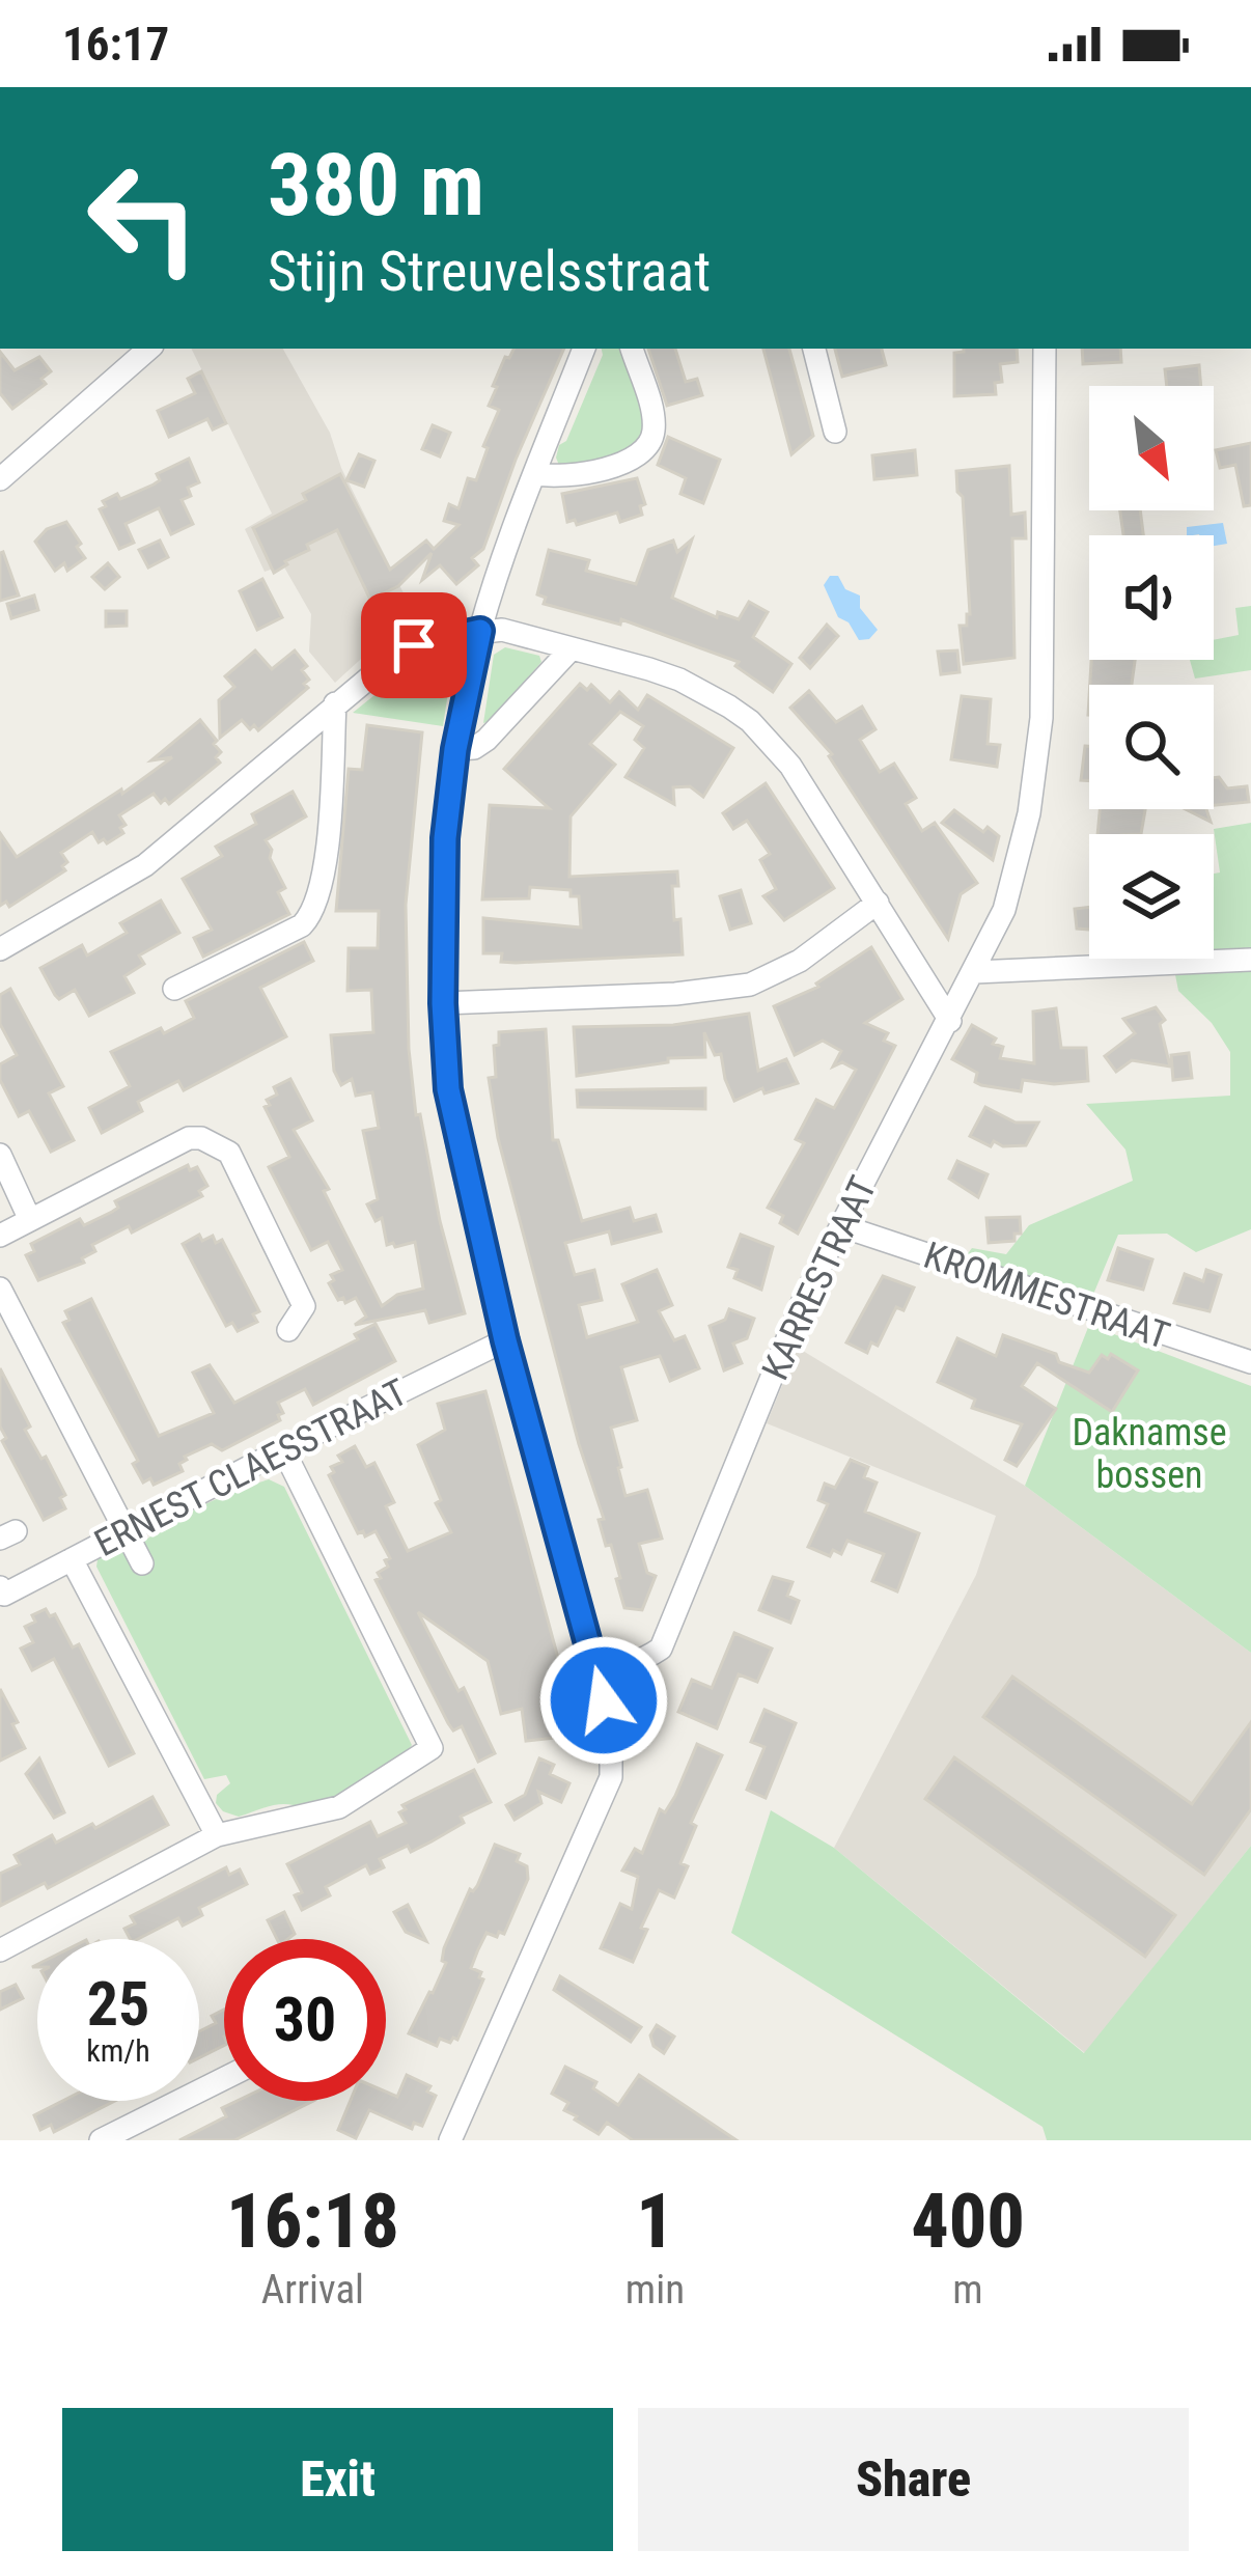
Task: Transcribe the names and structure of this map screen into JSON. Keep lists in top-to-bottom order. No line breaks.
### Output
{"streets":{"street":["KARRESTRAAT","KROMMESTRAAT","ERNEST CLAESSTRAAT"]},"crossings":[["KARRESTRAAT","KROMMESTRAAT"]],"parks":["Daknamse bossen"],"north":"bottom right","page":{"status":"16:17","turn":["380 m","Stijn Streuvelsstraat"],"speed":"25 km/h","limit":"30","eta":["16:18","Arrival","1","min","400","m"],"buttons":["Exit","Share"]}}
